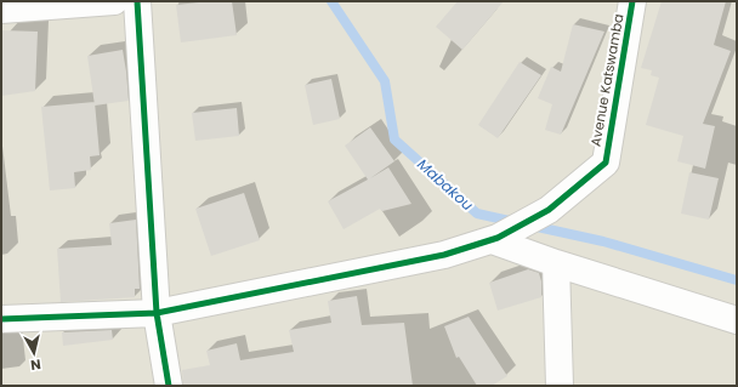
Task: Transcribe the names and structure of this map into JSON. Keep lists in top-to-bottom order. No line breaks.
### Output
{"streets":{"street":["Avenue Katswamba"]},"water":["Mabakou"],"north":"bottom"}
